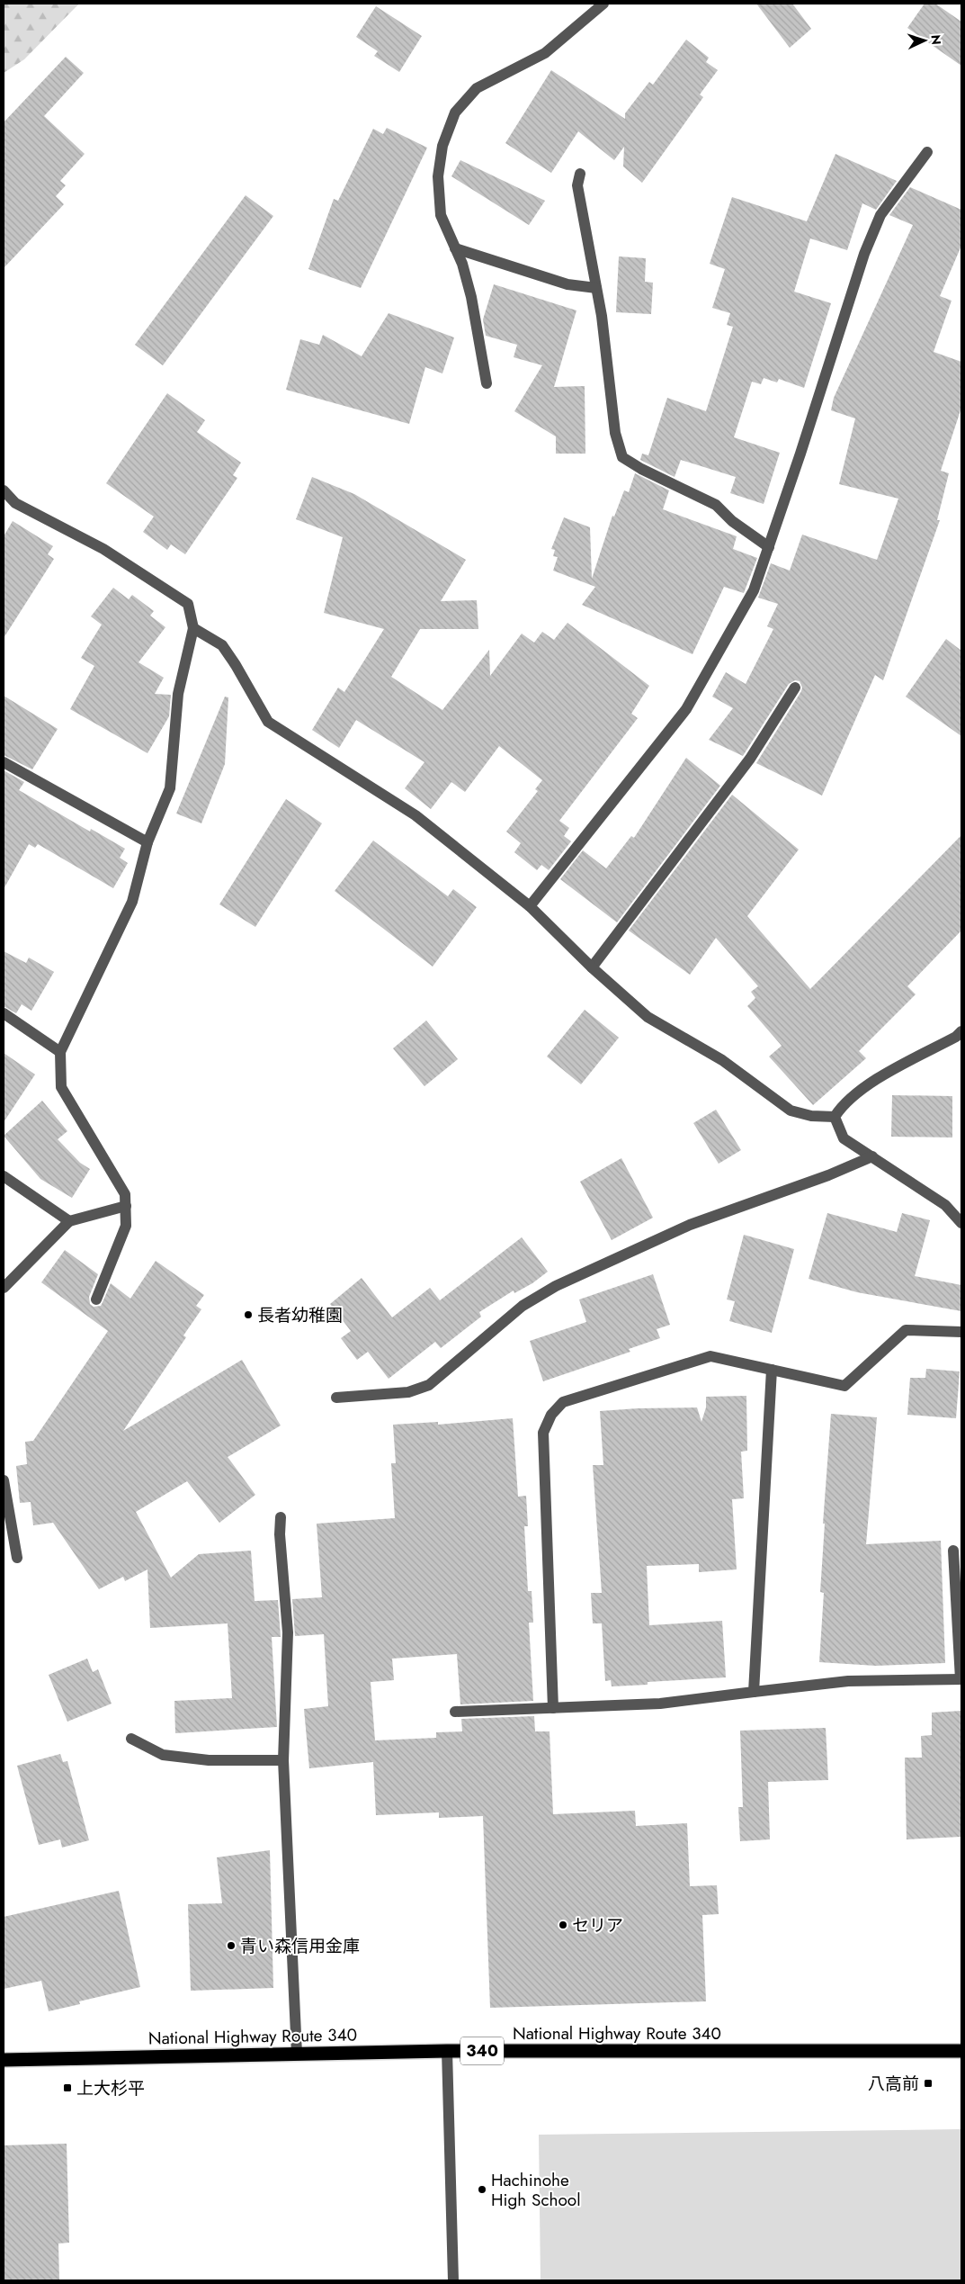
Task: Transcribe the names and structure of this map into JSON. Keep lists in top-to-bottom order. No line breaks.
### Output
{"streets":{"highway":["National Highway Route 340","340"]},"places":{"other":["長者幼稚園","セリア","青い森信用金庫","Hachinohe High School"],"transit":["八高前","上大杉平"]},"north":"right"}
